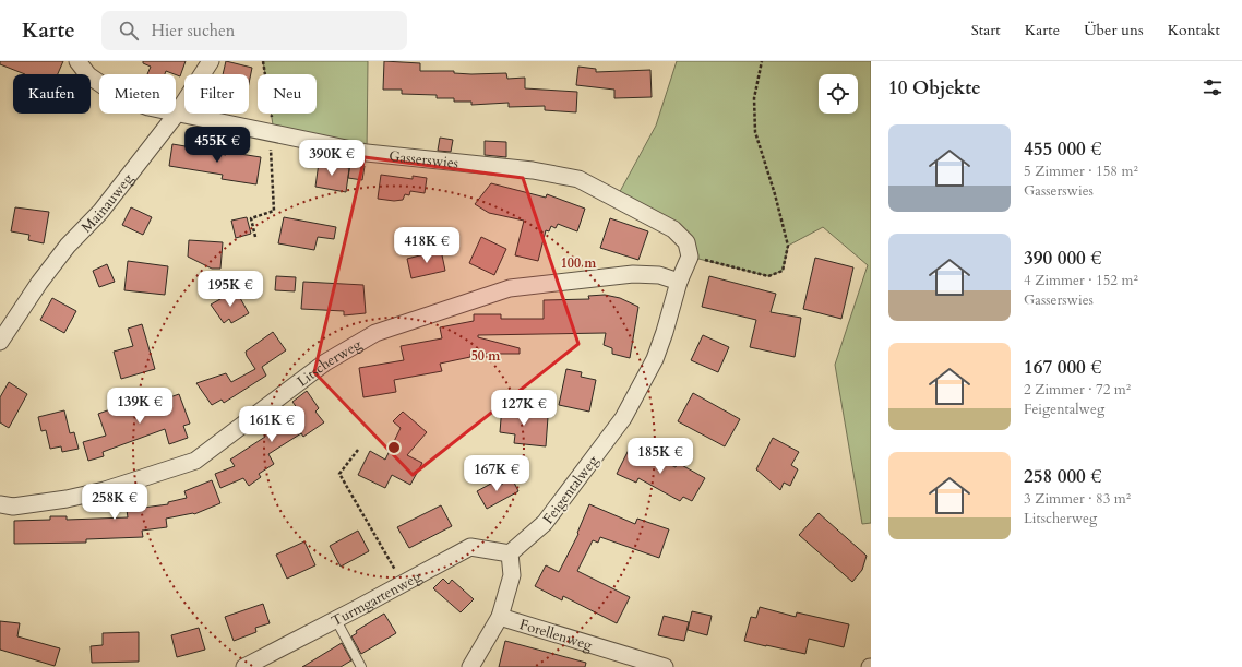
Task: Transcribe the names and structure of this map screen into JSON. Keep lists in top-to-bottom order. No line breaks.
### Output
{"streets":{"street":["Gasserswies","Mainauweg","Litscherweg","Feigentalweg","Turmgartenweg","Forellenweg"]},"crossings":[["Gasserswies","Mainauweg"],["Gasserswies","Feigentalweg"],["Litscherweg","Feigentalweg"],["Feigentalweg","Turmgartenweg"]],"page":{"header":"Karte","search":"Hier suchen","nav":["Start","Karte","Über uns","Kontakt"],"heading":"10 Objekte","chip":["Kaufen","Mieten","Filter","Neu"],"list":[{"name":"455 000 €","note":"5 Zimmer · 158 m² · Gasserswies"},{"name":"390 000 €","note":"4 Zimmer · 152 m² · Gasserswies"},{"name":"167 000 €","note":"2 Zimmer · 72 m² · Feigentalweg"},{"name":"258 000 €","note":"3 Zimmer · 83 m² · Litscherweg"}],"price":["455K €","390K €","418K €","195K €","139K €","127K €","161K €","185K €","167K €","258K €"]},"rings":["100 m","50 m"]}
